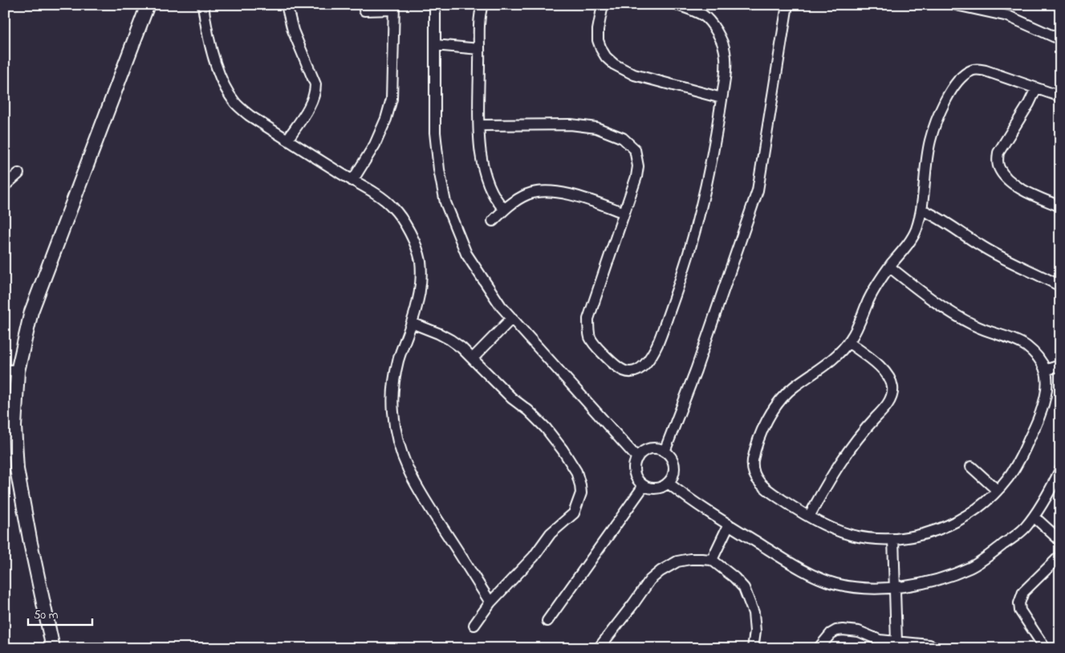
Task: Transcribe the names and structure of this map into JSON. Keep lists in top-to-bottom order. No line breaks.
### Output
{"scale_bar":"50 m"}
